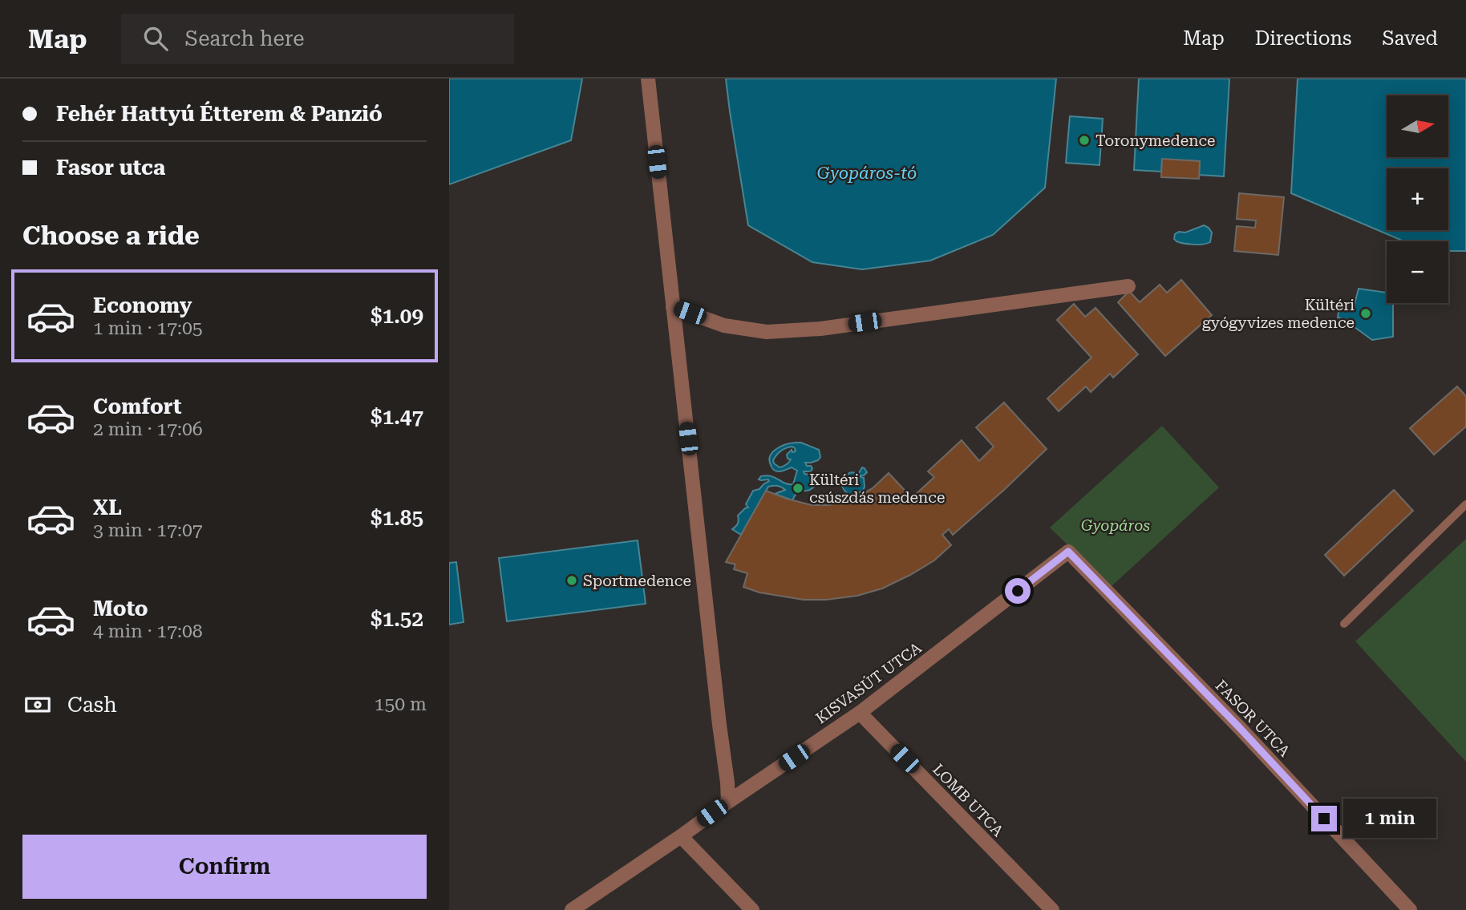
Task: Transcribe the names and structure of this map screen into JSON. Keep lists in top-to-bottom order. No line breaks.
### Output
{"streets":{"street":["KISVASÚT UTCA","FASOR UTCA","LOMB UTCA"]},"crossings":[["KISVASÚT UTCA","FASOR UTCA"],["KISVASÚT UTCA","LOMB UTCA"]],"water":["Gyopáros-tó"],"parks":["Gyopáros"],"places":["Toronymedence","Kültéri gyógyvizes medence","Kültéri csúszdás medence","Sportmedence"],"north":"right","page":{"header":"Map","search":"Search here","nav":["Map","Directions","Saved"],"banner":["Fehér Hattyú Étterem & Panzió","Fasor utca"],"map_buttons":["+","−"],"heading":"Choose a ride","list":[{"name":"Economy","note":"1 min · 17:05","value":"$1.09"},{"name":"Comfort","note":"2 min · 17:06","value":"$1.47"},{"name":"XL","note":"3 min · 17:07","value":"$1.85"},{"name":"Moto","note":"4 min · 17:08","value":"$1.52"}],"pay":["Cash","150 m"],"bubble":"1 min","buttons":"Confirm"}}
